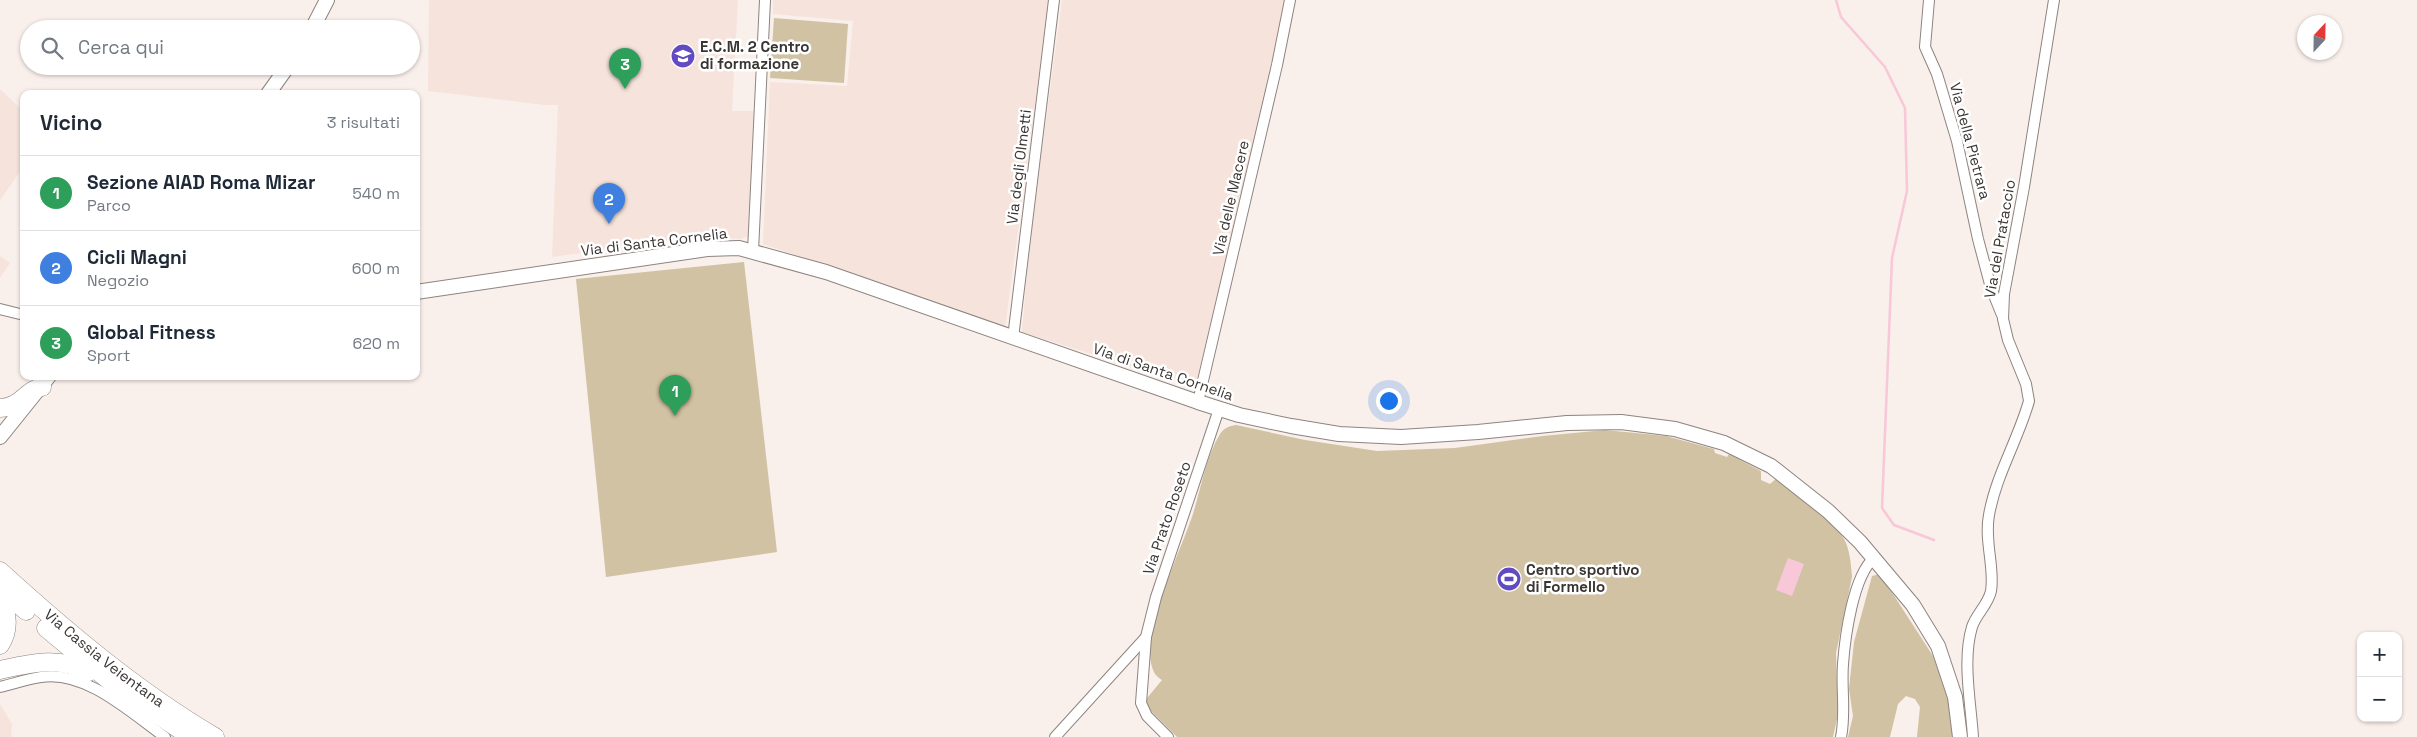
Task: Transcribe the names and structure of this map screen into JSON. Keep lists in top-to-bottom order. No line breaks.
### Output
{"streets":{"highway":["Via Cassia Veientana"],"street":["Via della Pietrara","Via degli Olmetti","Via delle Macere","Via del Prataccio","Via di Santa Cornelia","Via Prato Roseto"]},"crossings":[["Via della Pietrara","Via del Prataccio"],["Via degli Olmetti","Via di Santa Cornelia"],["Via delle Macere","Via di Santa Cornelia"],["Via di Santa Cornelia","Via Prato Roseto"]],"places":{"school or university":["E.C.M. 2 Centro di formazione"],"sports":["Centro sportivo di Formello"]},"north":"top","page":{"search":"Cerca qui","pins":["3","2","1"],"heading":["Vicino","3 risultati"],"list":[{"mark":"1","name":"Sezione AIAD Roma Mizar","note":"Parco","value":"540 m"},{"mark":"2","name":"Cicli Magni","note":"Negozio","value":"600 m"},{"mark":"3","name":"Global Fitness","note":"Sport","value":"620 m"}],"map_buttons":["+","−"]}}
